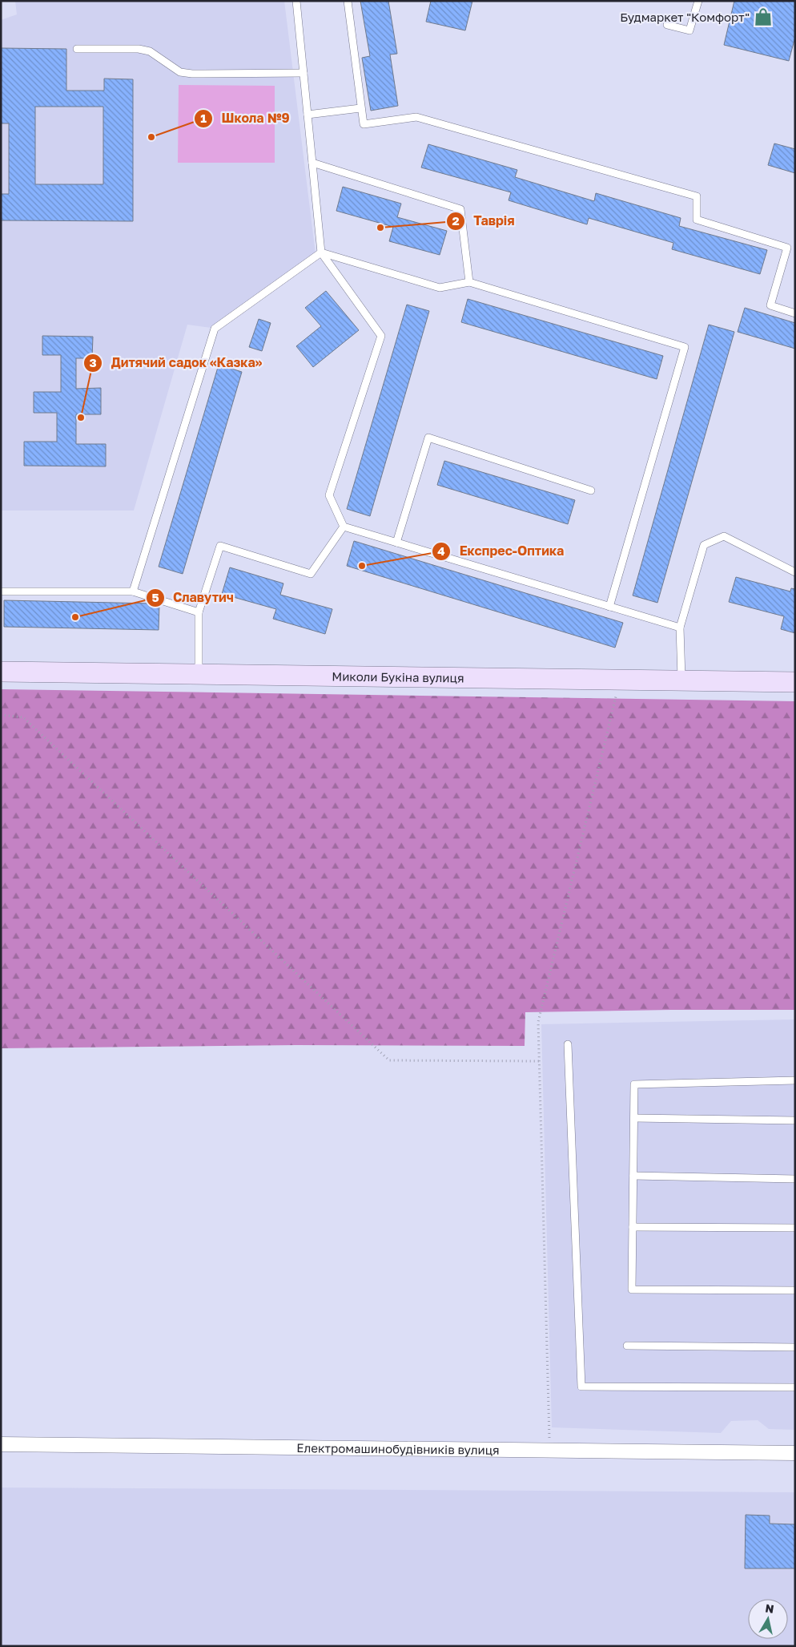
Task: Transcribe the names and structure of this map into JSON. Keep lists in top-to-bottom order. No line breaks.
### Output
{"streets":{"street":["Миколи Букіна вулиця","Електромашинобудівників вулиця"]},"places":{"shop":["Будмаркет \"Комфорт\""],"other":["Школа №9","Таврія","Дитячий садок «Казка»","Експрес-Оптика","Славутич"]},"north":"top"}
